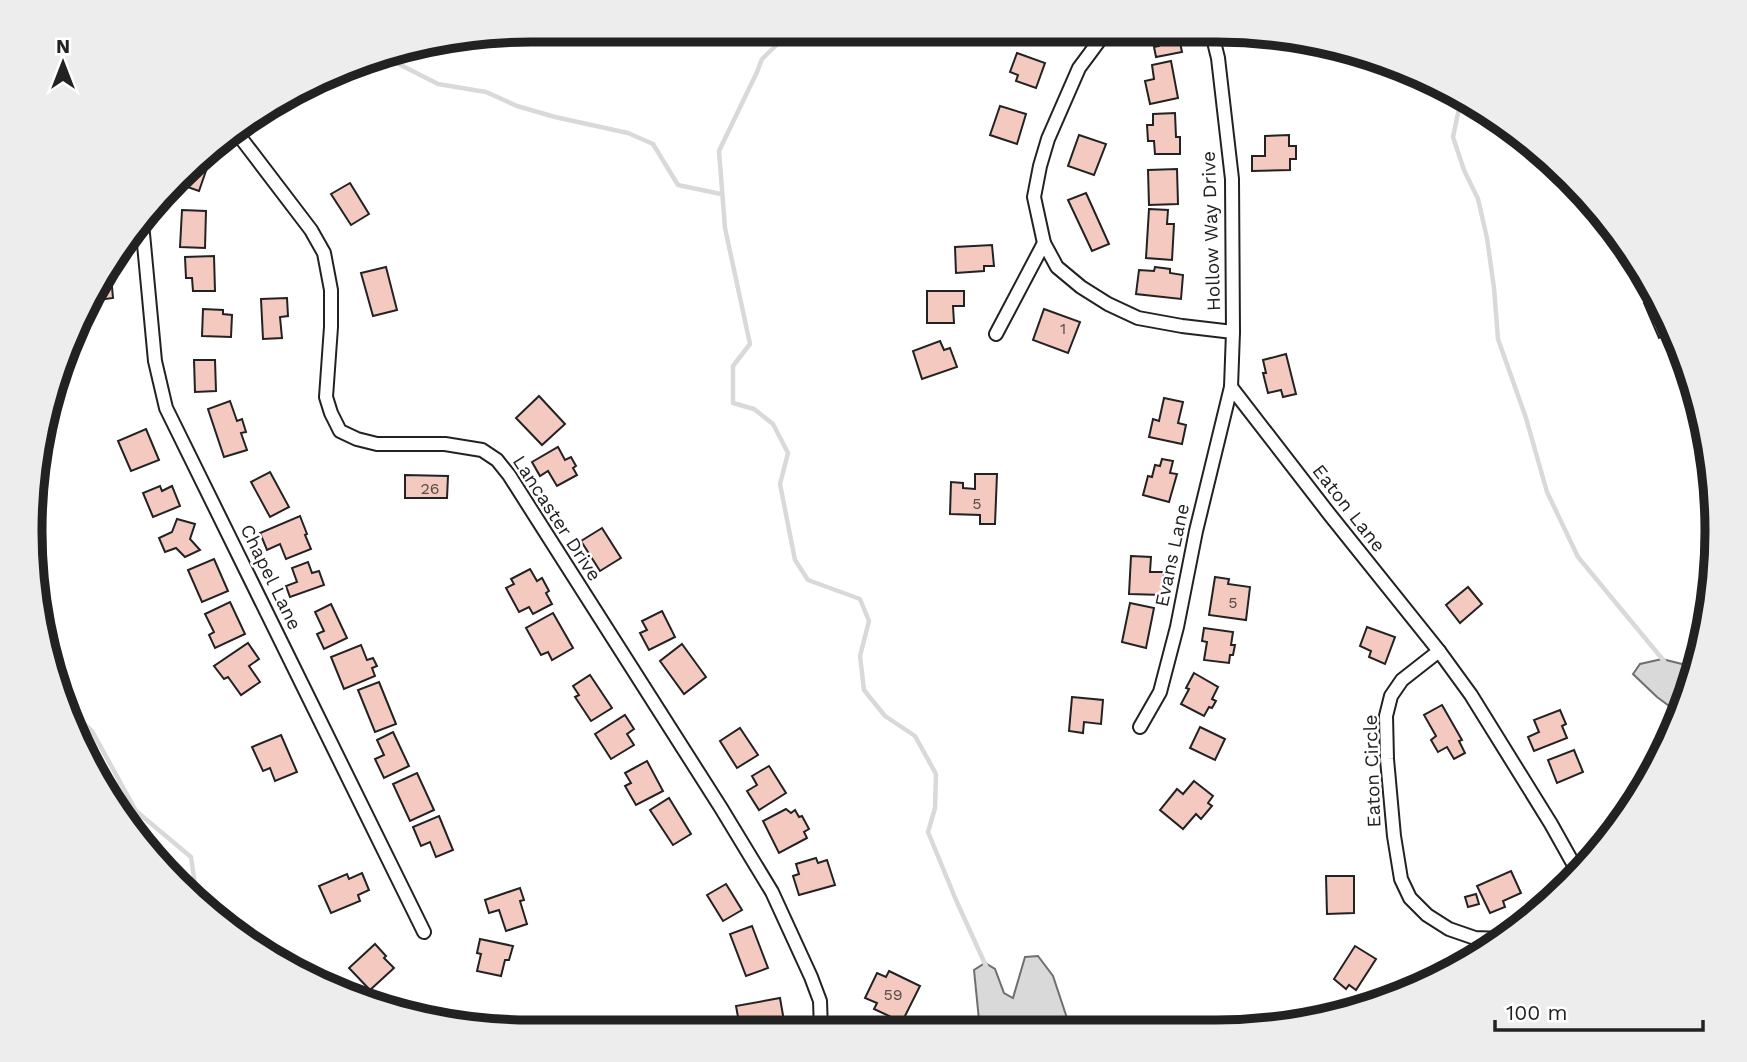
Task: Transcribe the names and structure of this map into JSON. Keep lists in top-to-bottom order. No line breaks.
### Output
{"streets":{"street":["Hollow Way Drive","Eaton Lane","Lancaster Drive","Evans Lane","Chapel Lane","Eaton Circle"]},"crossings":[["Hollow Way Drive","Eaton Lane"],["Hollow Way Drive","Evans Lane"],["Eaton Lane","Evans Lane"],["Eaton Lane","Eaton Circle"]],"house_numbers":["1","26","5","5","59"],"scale_bar":"100 m","north":"top"}
